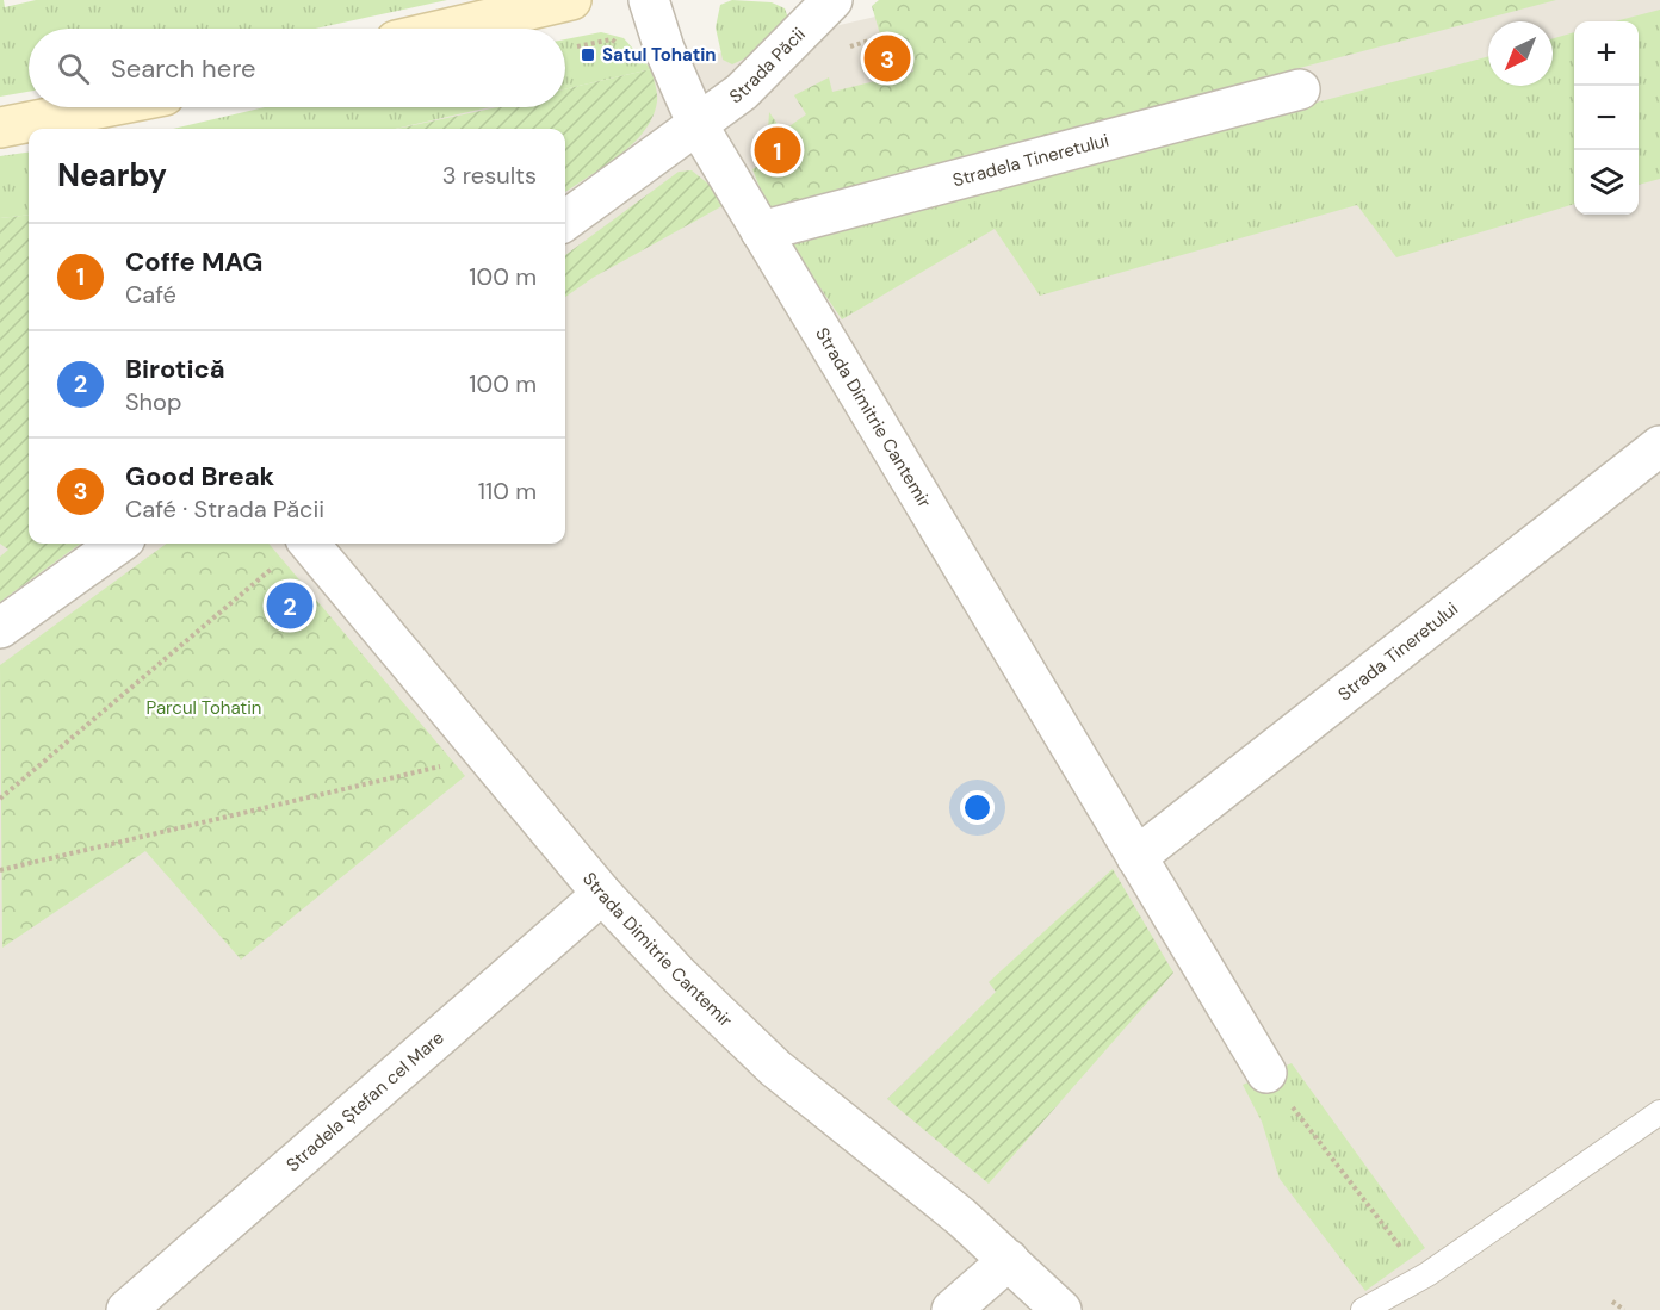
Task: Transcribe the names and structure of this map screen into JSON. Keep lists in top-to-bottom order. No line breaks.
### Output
{"streets":{"street":["Strada Păcii","Stradela Tineretului","Strada Dimitrie Cantemir","Strada Tineretului","Stradela Ștefan cel Mare"]},"crossings":[["Strada Păcii","Strada Dimitrie Cantemir"],["Stradela Tineretului","Strada Dimitrie Cantemir"],["Strada Dimitrie Cantemir","Strada Tineretului"],["Strada Dimitrie Cantemir","Stradela Ștefan cel Mare"]],"parks":["Parcul Tohatin"],"places":{"transit":["Satul Tohatin"]},"north":"bottom left","page":{"map_buttons":["+","−"],"search":"Search here","pins":["3","1","2"],"heading":["Nearby","3 results"],"list":[{"mark":"1","name":"Coffe MAG","note":"Café","value":"100 m"},{"mark":"2","name":"Birotică","note":"Shop","value":"100 m"},{"mark":"3","name":"Good Break","note":"Café · Strada Păcii","value":"110 m"}]}}
